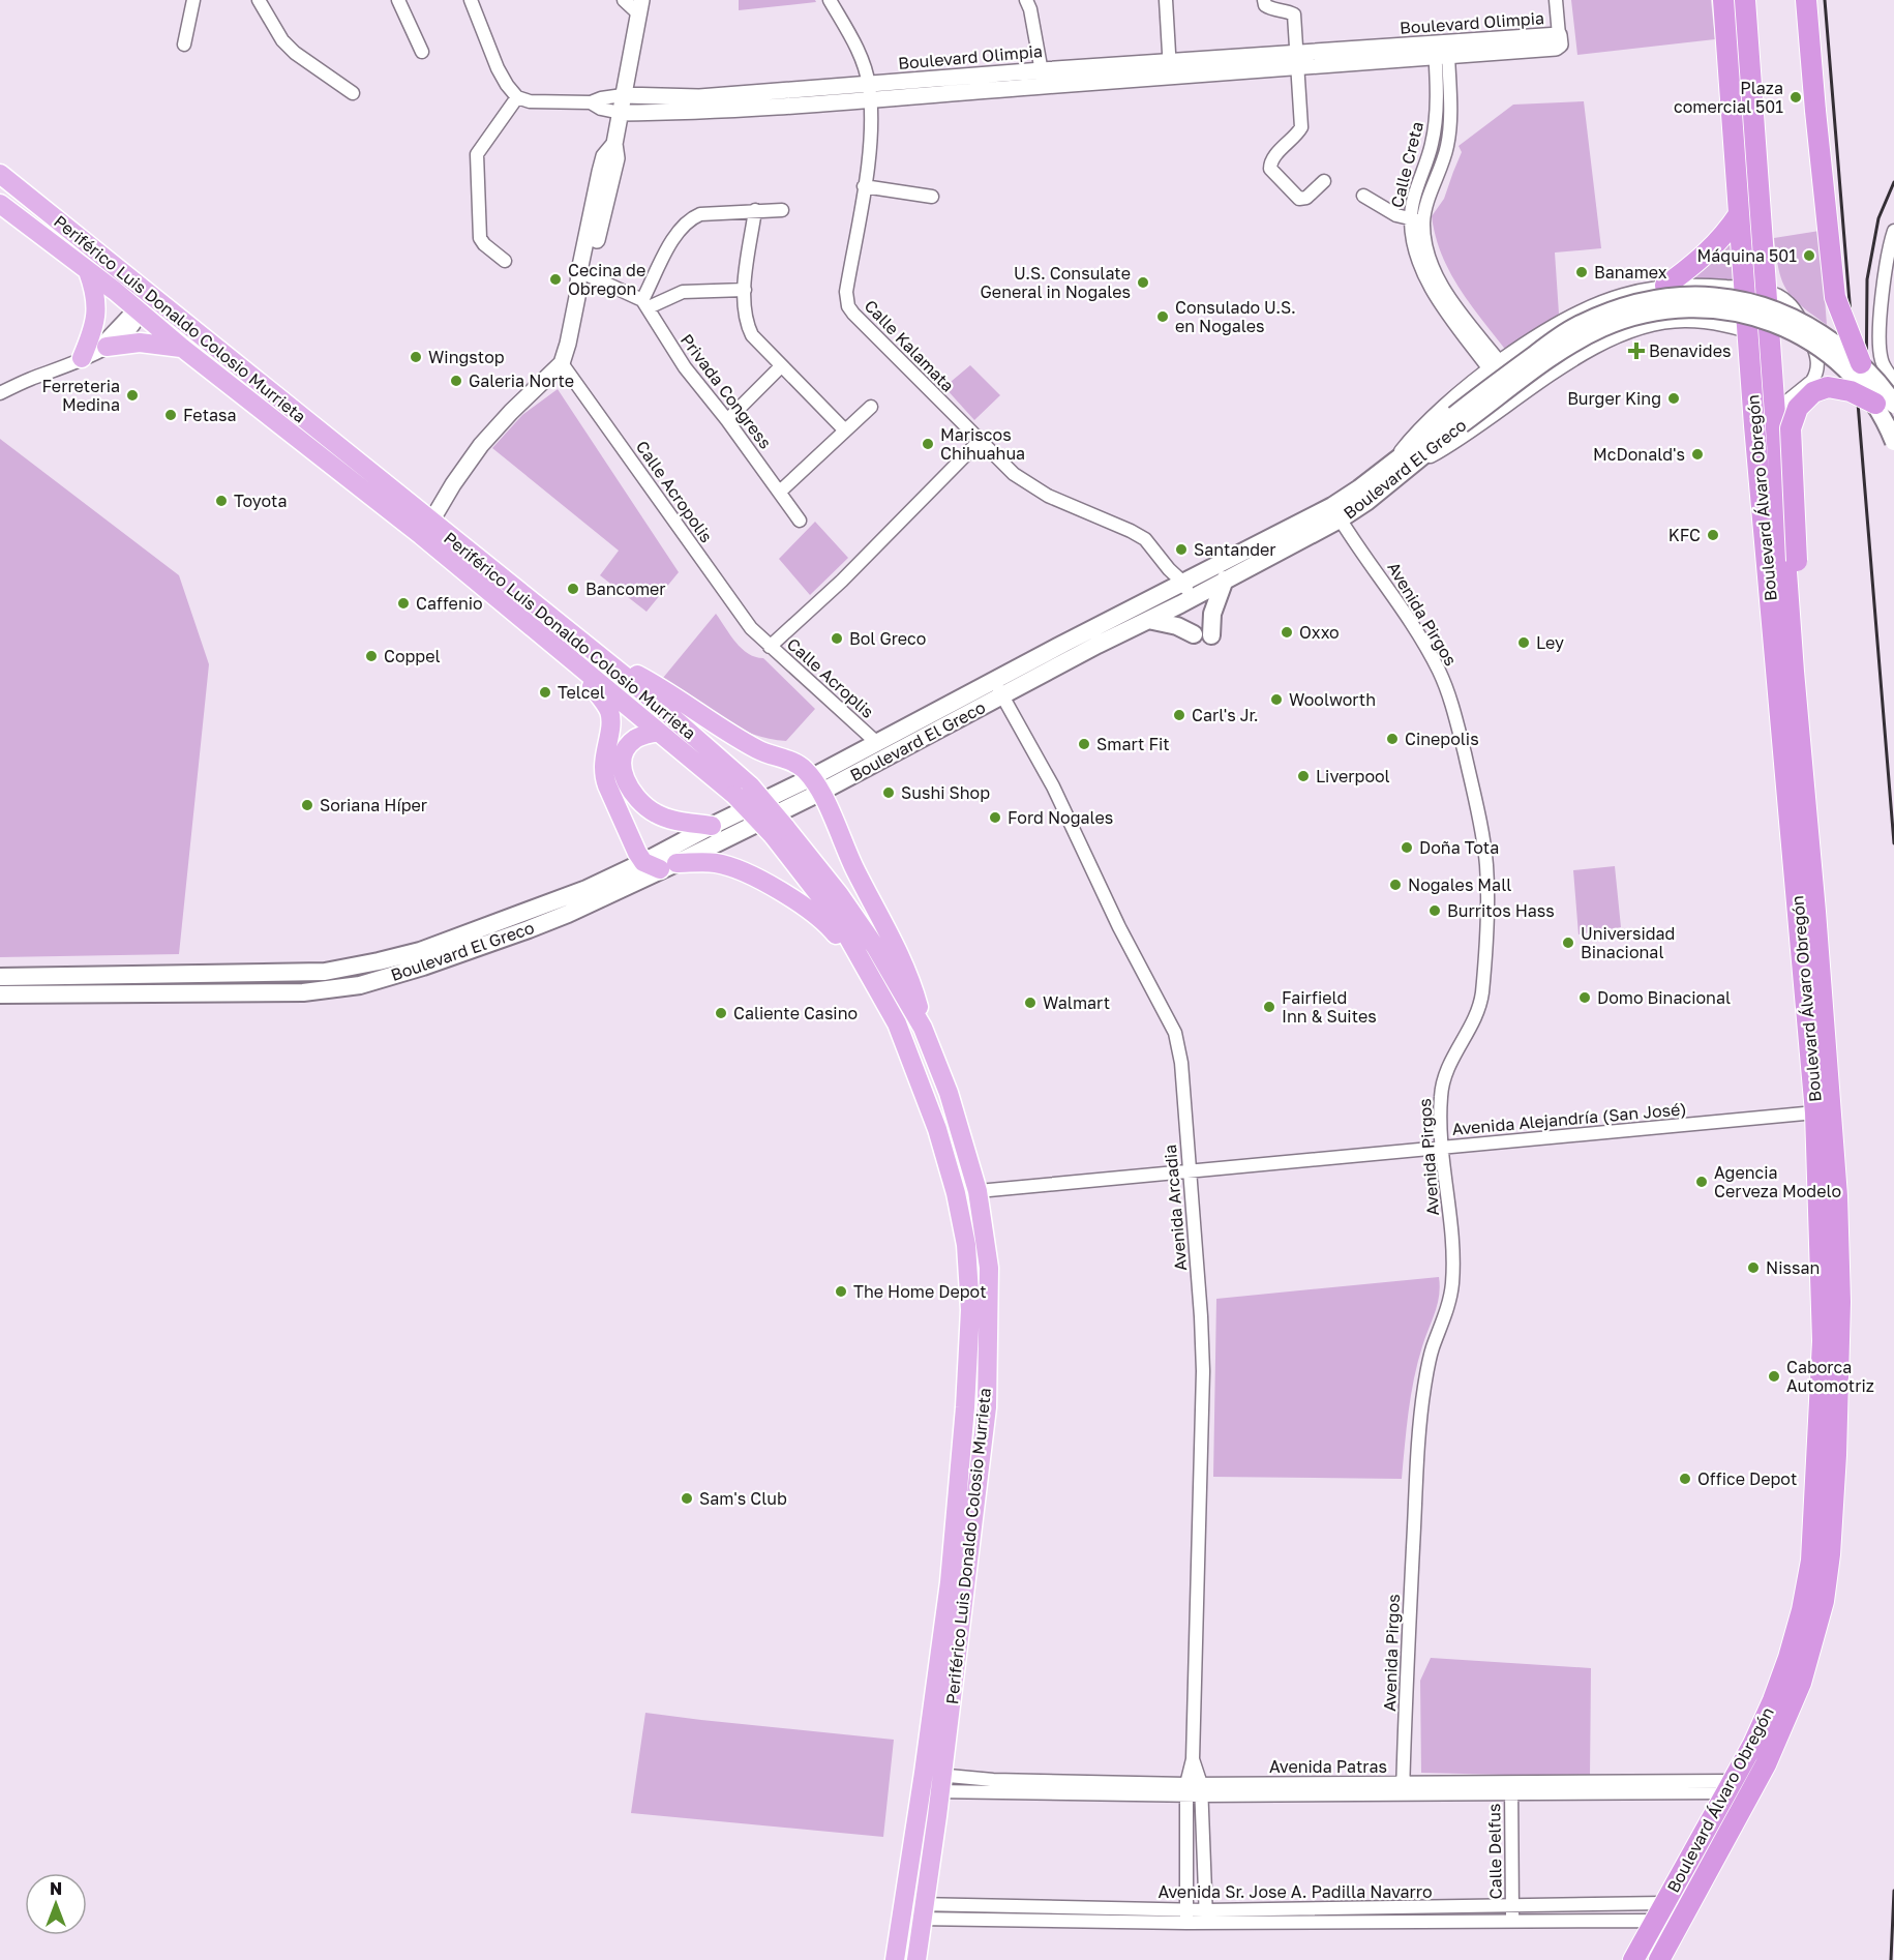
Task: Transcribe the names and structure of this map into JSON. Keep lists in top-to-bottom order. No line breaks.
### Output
{"streets":{"highway":["Boulevard Álvaro Obregón"],"main road":["Periférico Luis Donaldo Colosio Murrieta","Boulevard El Greco"],"street":["Boulevard Olimpia","Calle Creta","Calle Kalamata","Privada Congress","Calle Acropolis","Avenida Pirgos","Calle Acroplis","Avenida Alejandría (San José)","Avenida Arcadia","Avenida Patras","Calle Delfus","Avenida Sr. Jose A. Padilla Navarro"]},"crossings":[["Boulevard Olimpia","Calle Creta"],["Boulevard Olimpia","Calle Kalamata"],["Periférico Luis Donaldo Colosio Murrieta","Avenida Alejandría (San José)"],["Periférico Luis Donaldo Colosio Murrieta","Avenida Patras"],["Periférico Luis Donaldo Colosio Murrieta","Avenida Sr. Jose A. Padilla Navarro"],["Calle Kalamata","Boulevard El Greco"],["Boulevard El Greco","Boulevard Álvaro Obregón"],["Boulevard El Greco","Avenida Pirgos"],["Boulevard El Greco","Calle Acroplis"],["Boulevard El Greco","Avenida Arcadia"],["Calle Acropolis","Calle Acroplis"],["Boulevard Álvaro Obregón","Avenida Alejandría (San José)"],["Boulevard Álvaro Obregón","Avenida Patras"],["Boulevard Álvaro Obregón","Avenida Sr. Jose A. Padilla Navarro"],["Avenida Pirgos","Avenida Alejandría (San José)"],["Avenida Pirgos","Avenida Patras"],["Avenida Alejandría (San José)","Avenida Arcadia"],["Avenida Arcadia","Avenida Patras"],["Avenida Arcadia","Avenida Sr. Jose A. Padilla Navarro"],["Avenida Patras","Calle Delfus"],["Calle Delfus","Avenida Sr. Jose A. Padilla Navarro"]],"places":{"other":["Plaza comercial 501","Máquina 501","Banamex","Cecina de Obregon","U.S. Consulate General in Nogales","Consulado U.S. en Nogales","Wingstop","Galeria Norte","Ferreteria Medina","Burger King","Fetasa","Mariscos Chihuahua","McDonald's","Toyota","KFC","Santander","Bancomer","Caffenio","Oxxo","Bol Greco","Ley","Coppel","Telcel","Woolworth","Carl's Jr.","Cinepolis","Smart Fit","Liverpool","Sushi Shop","Soriana Híper","Ford Nogales","Doña Tota","Nogales Mall","Burritos Hass","Universidad Binacional","Domo Binacional","Walmart","Fairfield Inn & Suites","Caliente Casino","Agencia Cerveza Modelo","Nissan","The Home Depot","Caborca Automotriz","Office Depot","Sam's Club"],"health":["Benavides"]},"north":"top"}
